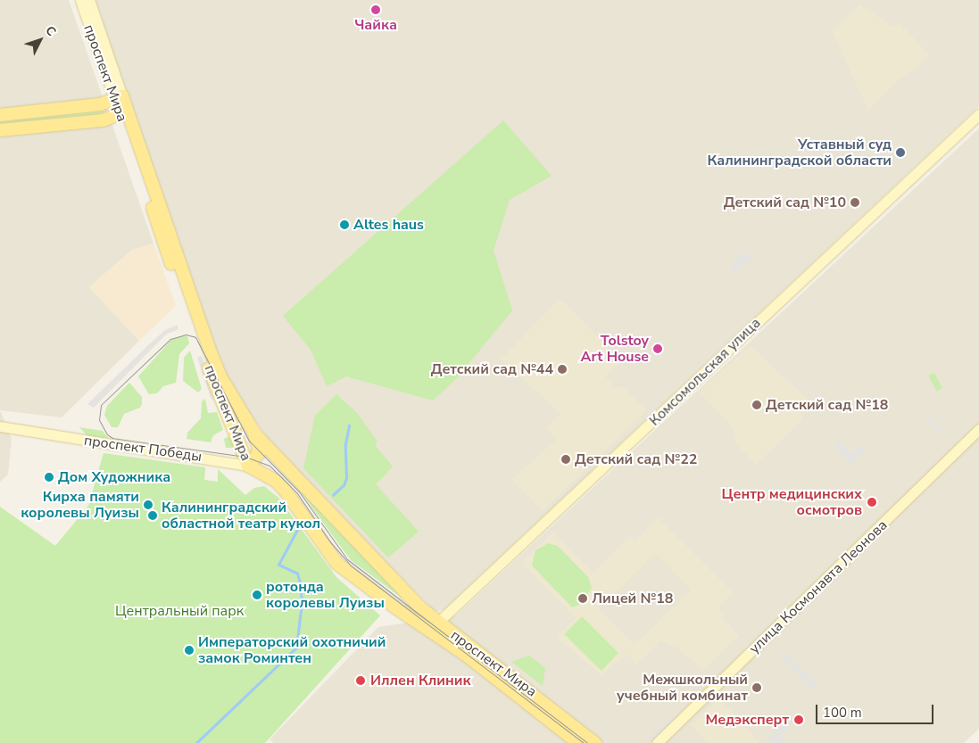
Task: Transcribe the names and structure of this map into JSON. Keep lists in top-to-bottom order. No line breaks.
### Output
{"streets":{"main road":["проспект Мира","Комсомольская улица","проспект Победы","улица Космонавта Леонова"]},"crossings":[["проспект Мира","Комсомольская улица"],["проспект Мира","проспект Победы"]],"parks":["Центральный парк"],"places":["Чайка","Уставный суд Калининградской области","Детский сад №10","Altes haus","Tolstoy Art House","Детский сад №44","Детский сад №18","Детский сад №22","Дом Художника","Центр медицинских осмотров","Кирха памяти королевы Луизы","Калининградский областной театр кукол","ротонда королевы Луизы","Лицей №18","Императорский охотничий замок Роминтен","Иллен Клиник","Межшкольный учебный комбинат","Медэксперт"],"scale_bar":"100 m","north":"top right"}
